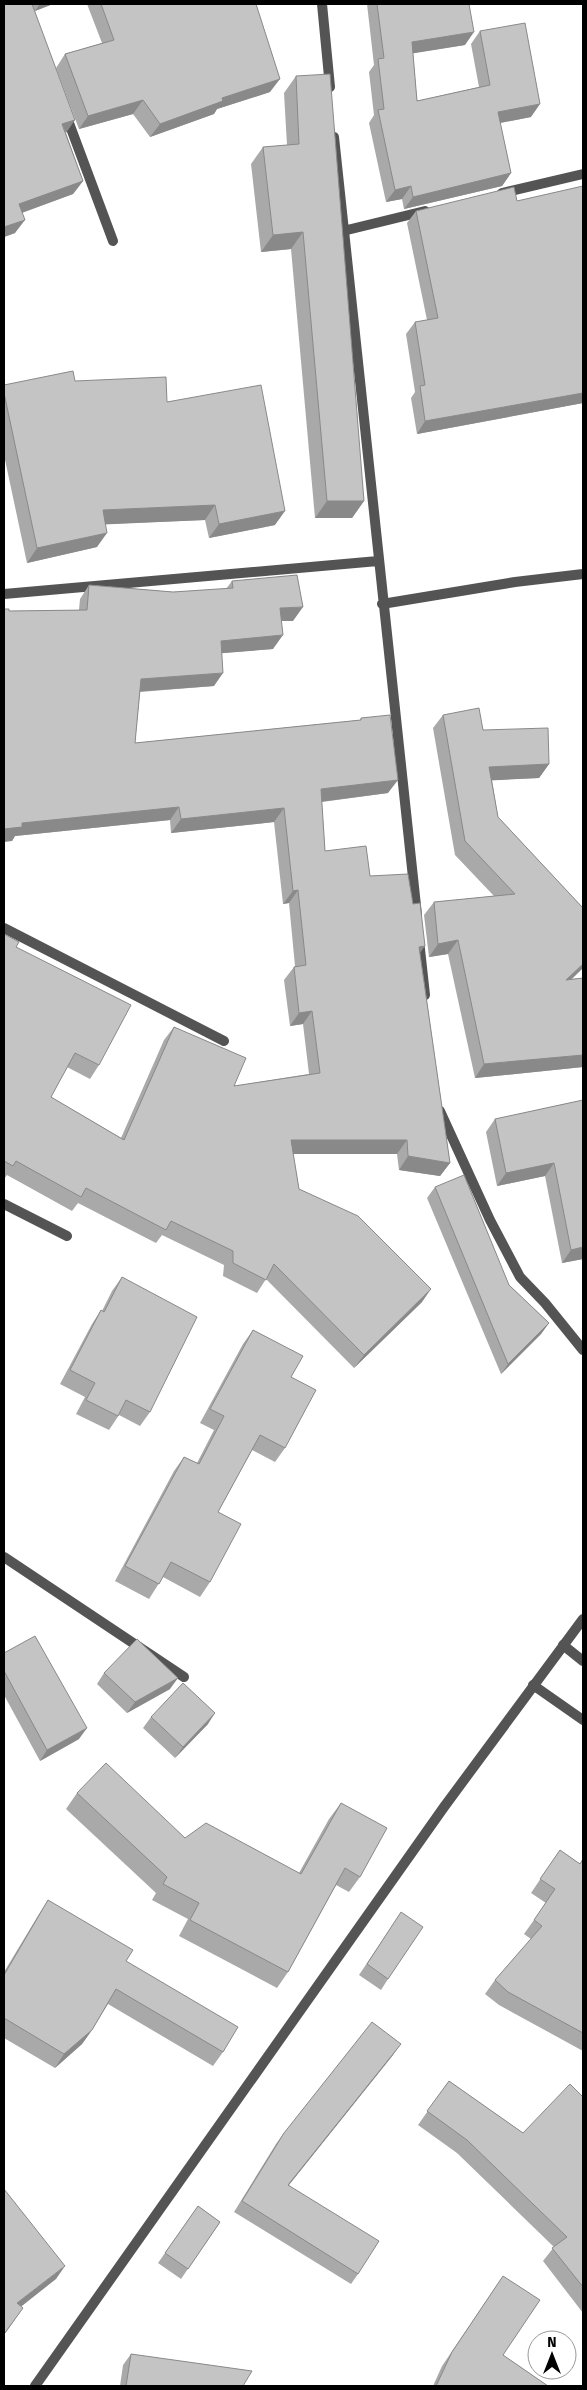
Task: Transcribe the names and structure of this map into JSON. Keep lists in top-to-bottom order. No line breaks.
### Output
{"north":"top"}
